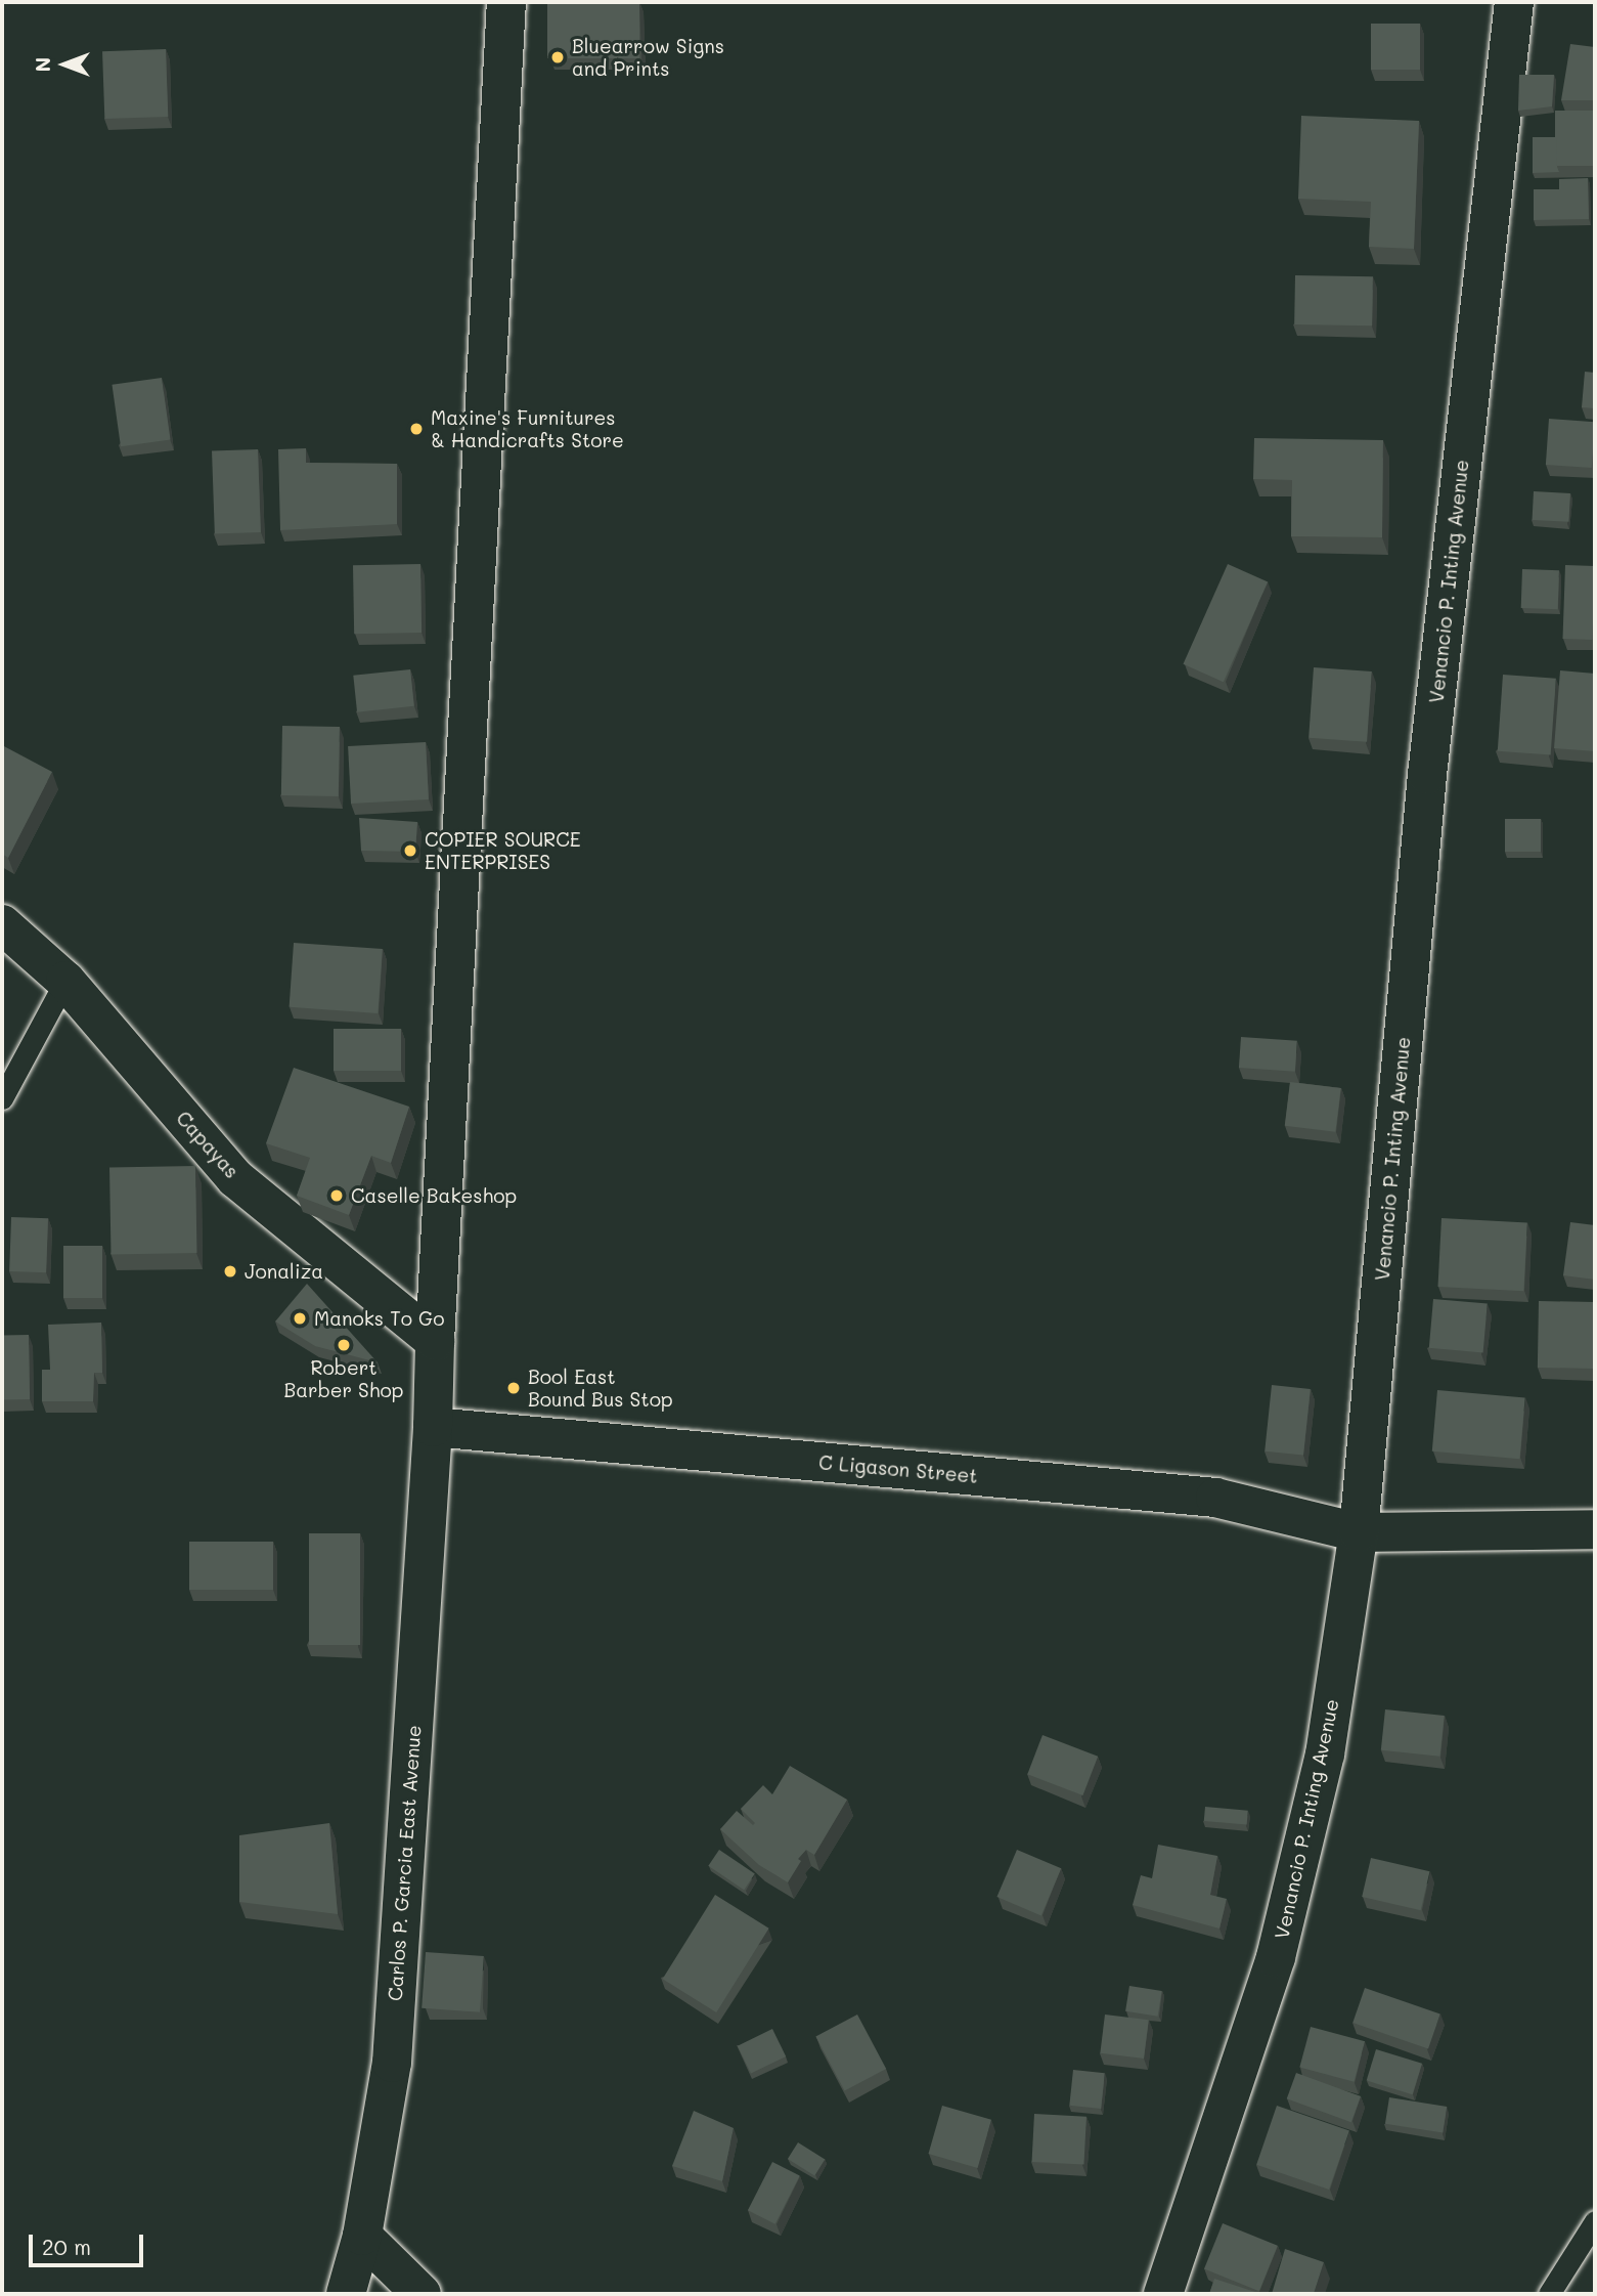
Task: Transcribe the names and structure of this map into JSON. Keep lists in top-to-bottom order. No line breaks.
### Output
{"streets":{"main road":["Venancio P. Inting Avenue","Capayas","C Ligason Street","Carlos P. Garcia East Avenue"]},"crossings":[["Venancio P. Inting Avenue","C Ligason Street"],["Capayas","Carlos P. Garcia East Avenue"],["C Ligason Street","Carlos P. Garcia East Avenue"]],"places":["Bluearrow Signs and Prints","Maxine's Furnitures & Handicrafts Store","COPIER SOURCE ENTERPRISES","Caselle Bakeshop","Jonaliza","Manoks To Go","Robert Barber Shop","Bool East Bound Bus Stop"],"scale_bar":"20 m","north":"left"}
